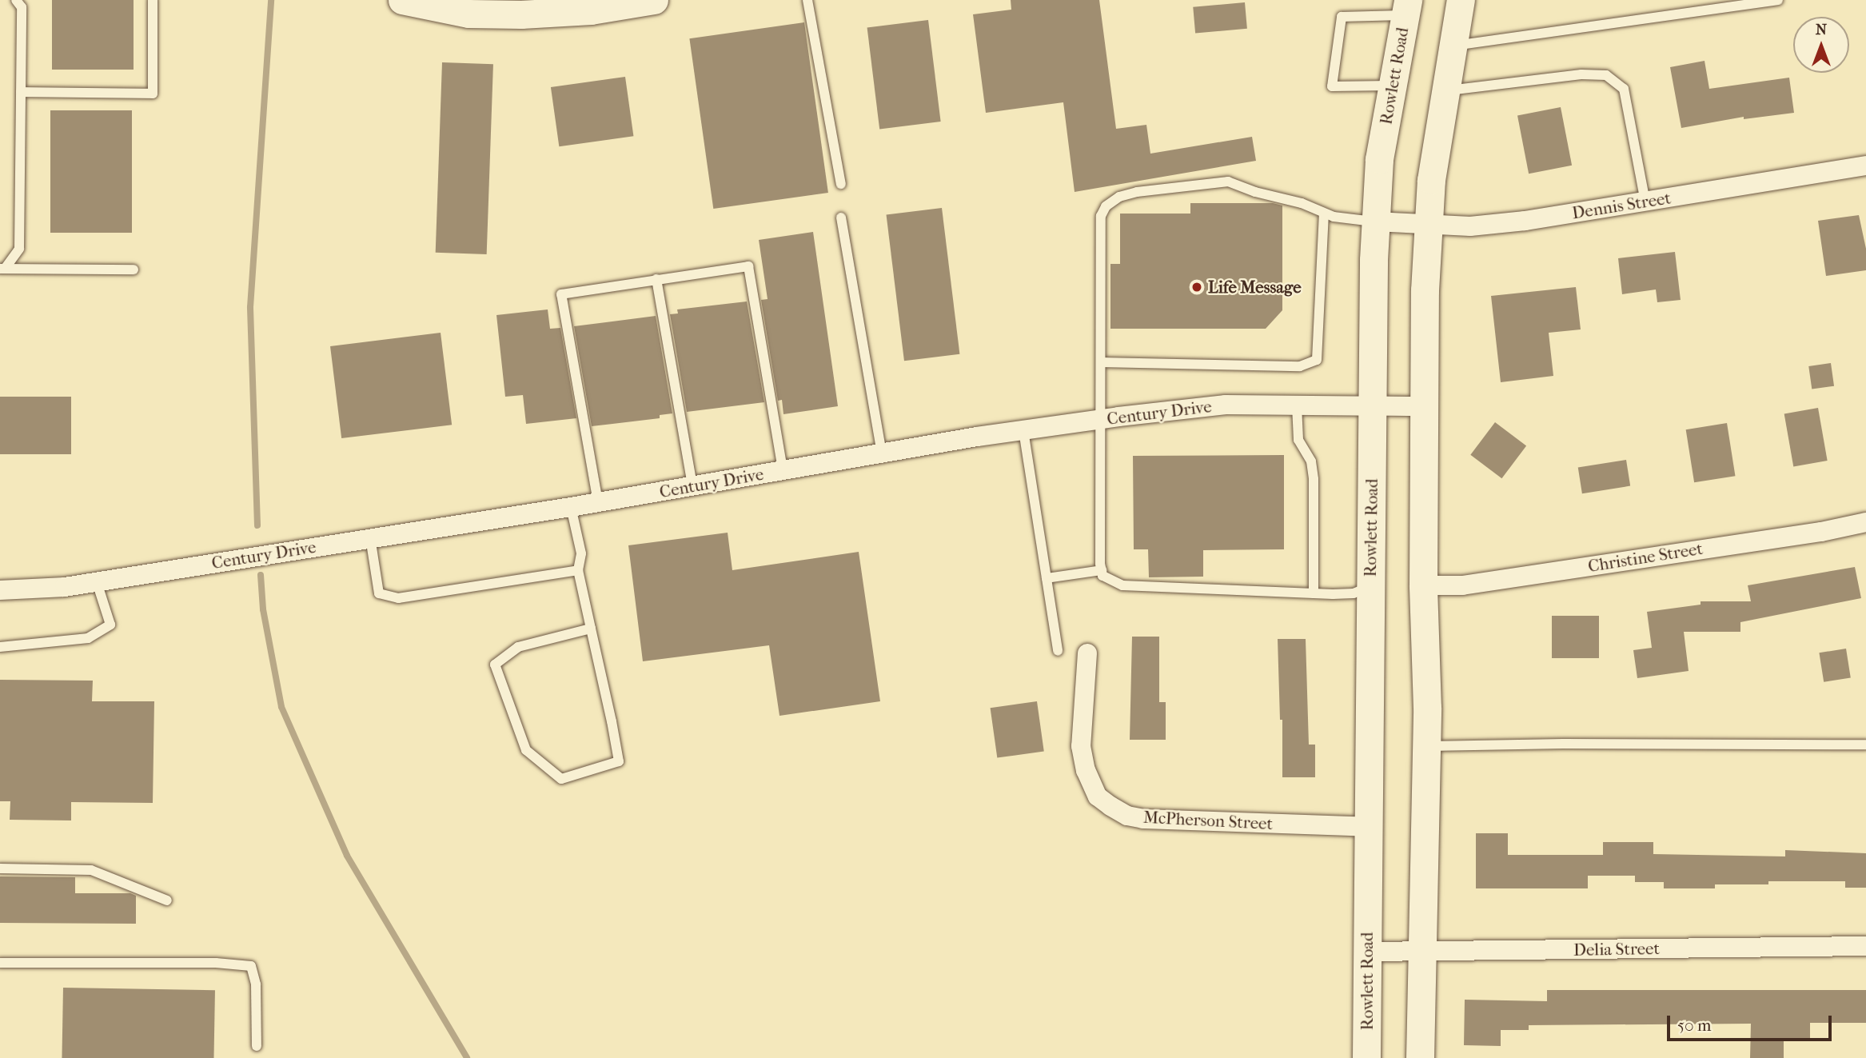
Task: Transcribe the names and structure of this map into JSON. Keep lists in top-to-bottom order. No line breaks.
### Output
{"streets":{"main road":["Rowlett Road"],"street":["Dennis Street","Century Drive","Christine Street","McPherson Street","Delia Street"]},"crossings":[["Rowlett Road","Dennis Street"],["Rowlett Road","Century Drive"],["Rowlett Road","McPherson Street"],["Rowlett Road","Delia Street"]],"places":["Life Message"],"scale_bar":"50 m","north":"top"}
